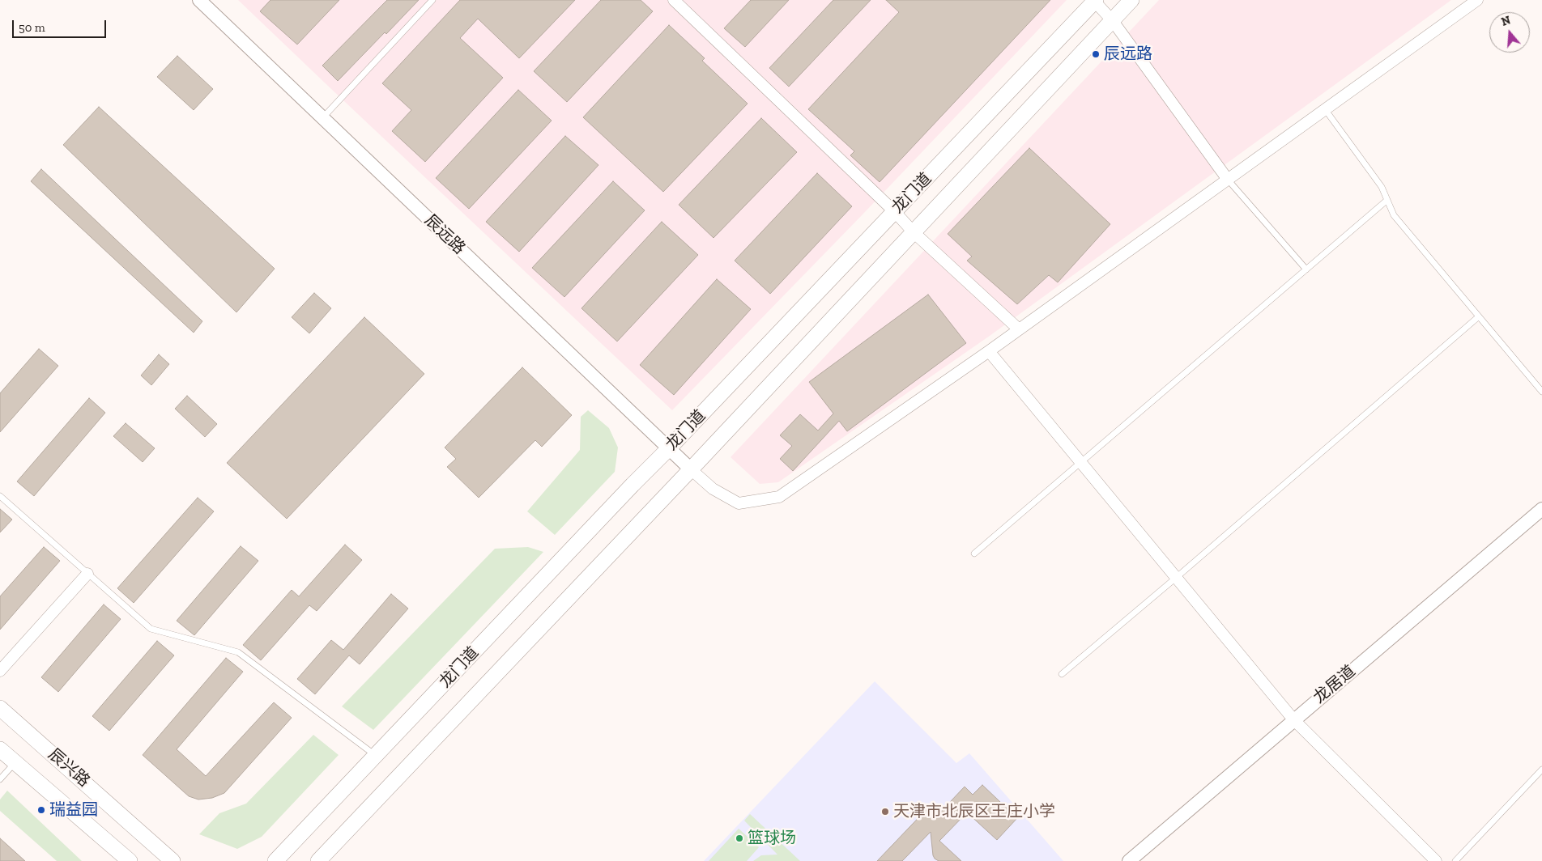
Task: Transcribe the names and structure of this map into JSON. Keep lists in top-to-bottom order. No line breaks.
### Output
{"streets":{"main road":["龙门道","辰兴路"],"street":["辰远路","龙居道"]},"crossings":[["龙门道","辰远路"]],"places":["辰远路","瑞益园","天津市北辰区王庄小学","篮球场"],"scale_bar":"50 m","north":"top"}
